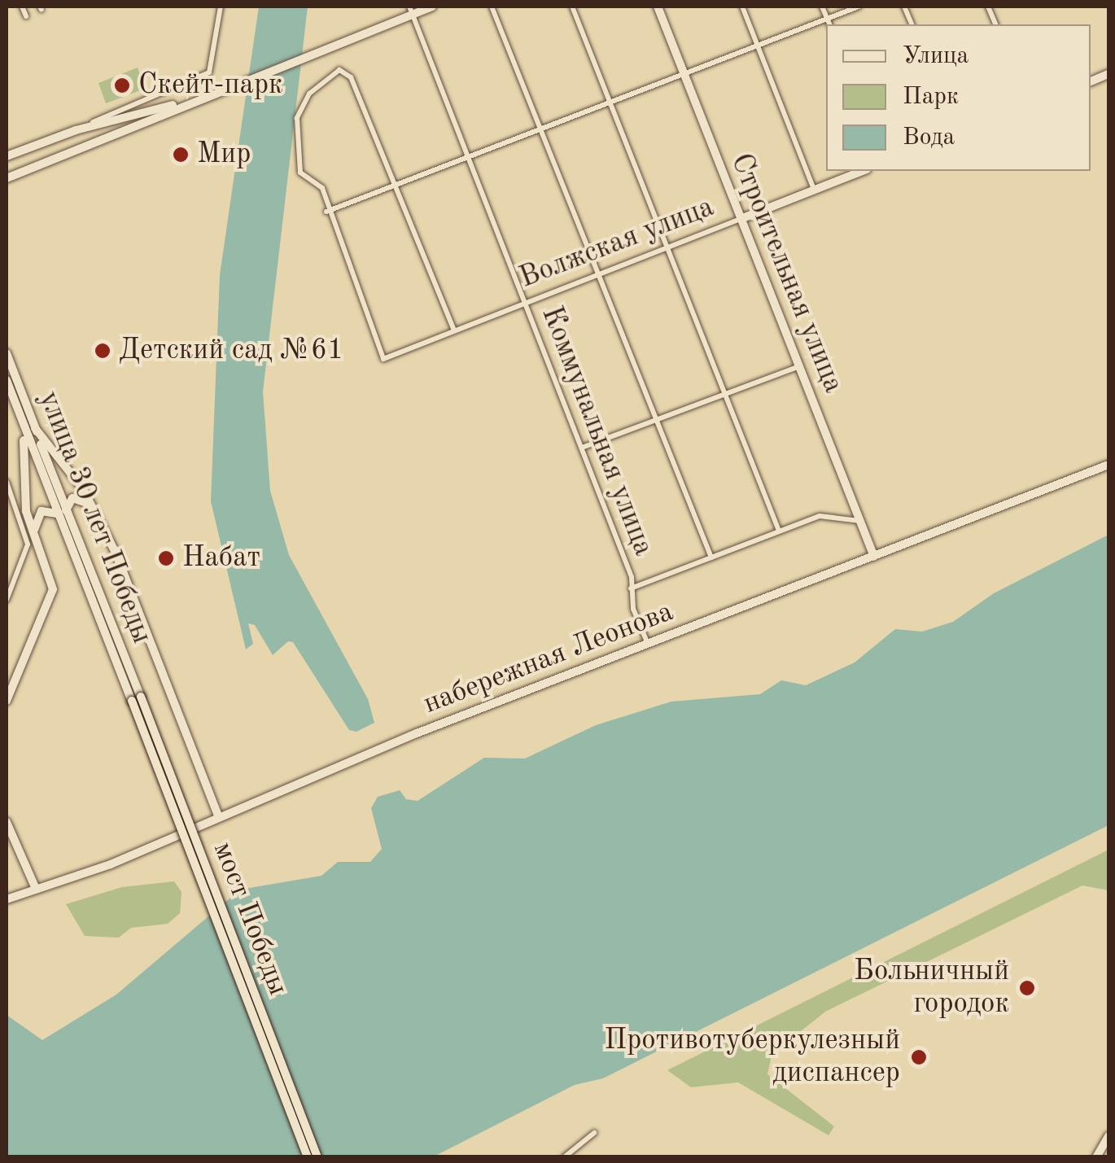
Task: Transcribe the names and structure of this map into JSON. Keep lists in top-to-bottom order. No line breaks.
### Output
{"streets":{"main road":["Волжская улица","Строительная улица","улица 30 лет Победы","набережная Леонова","мост Победы"],"street":["Коммунальная улица"]},"crossings":[["Волжская улица","Строительная улица"],["Волжская улица","Коммунальная улица"],["Строительная улица","набережная Леонова"],["Коммунальная улица","набережная Леонова"],["улица 30 лет Победы","набережная Леонова"],["улица 30 лет Победы","мост Победы"]],"places":["Скейт-парк","Мир","Детский сад №61","Набат","Больничный городок","Противотуберкулезный диспансер"],"legend":["Улица","Парк","Вода"]}
